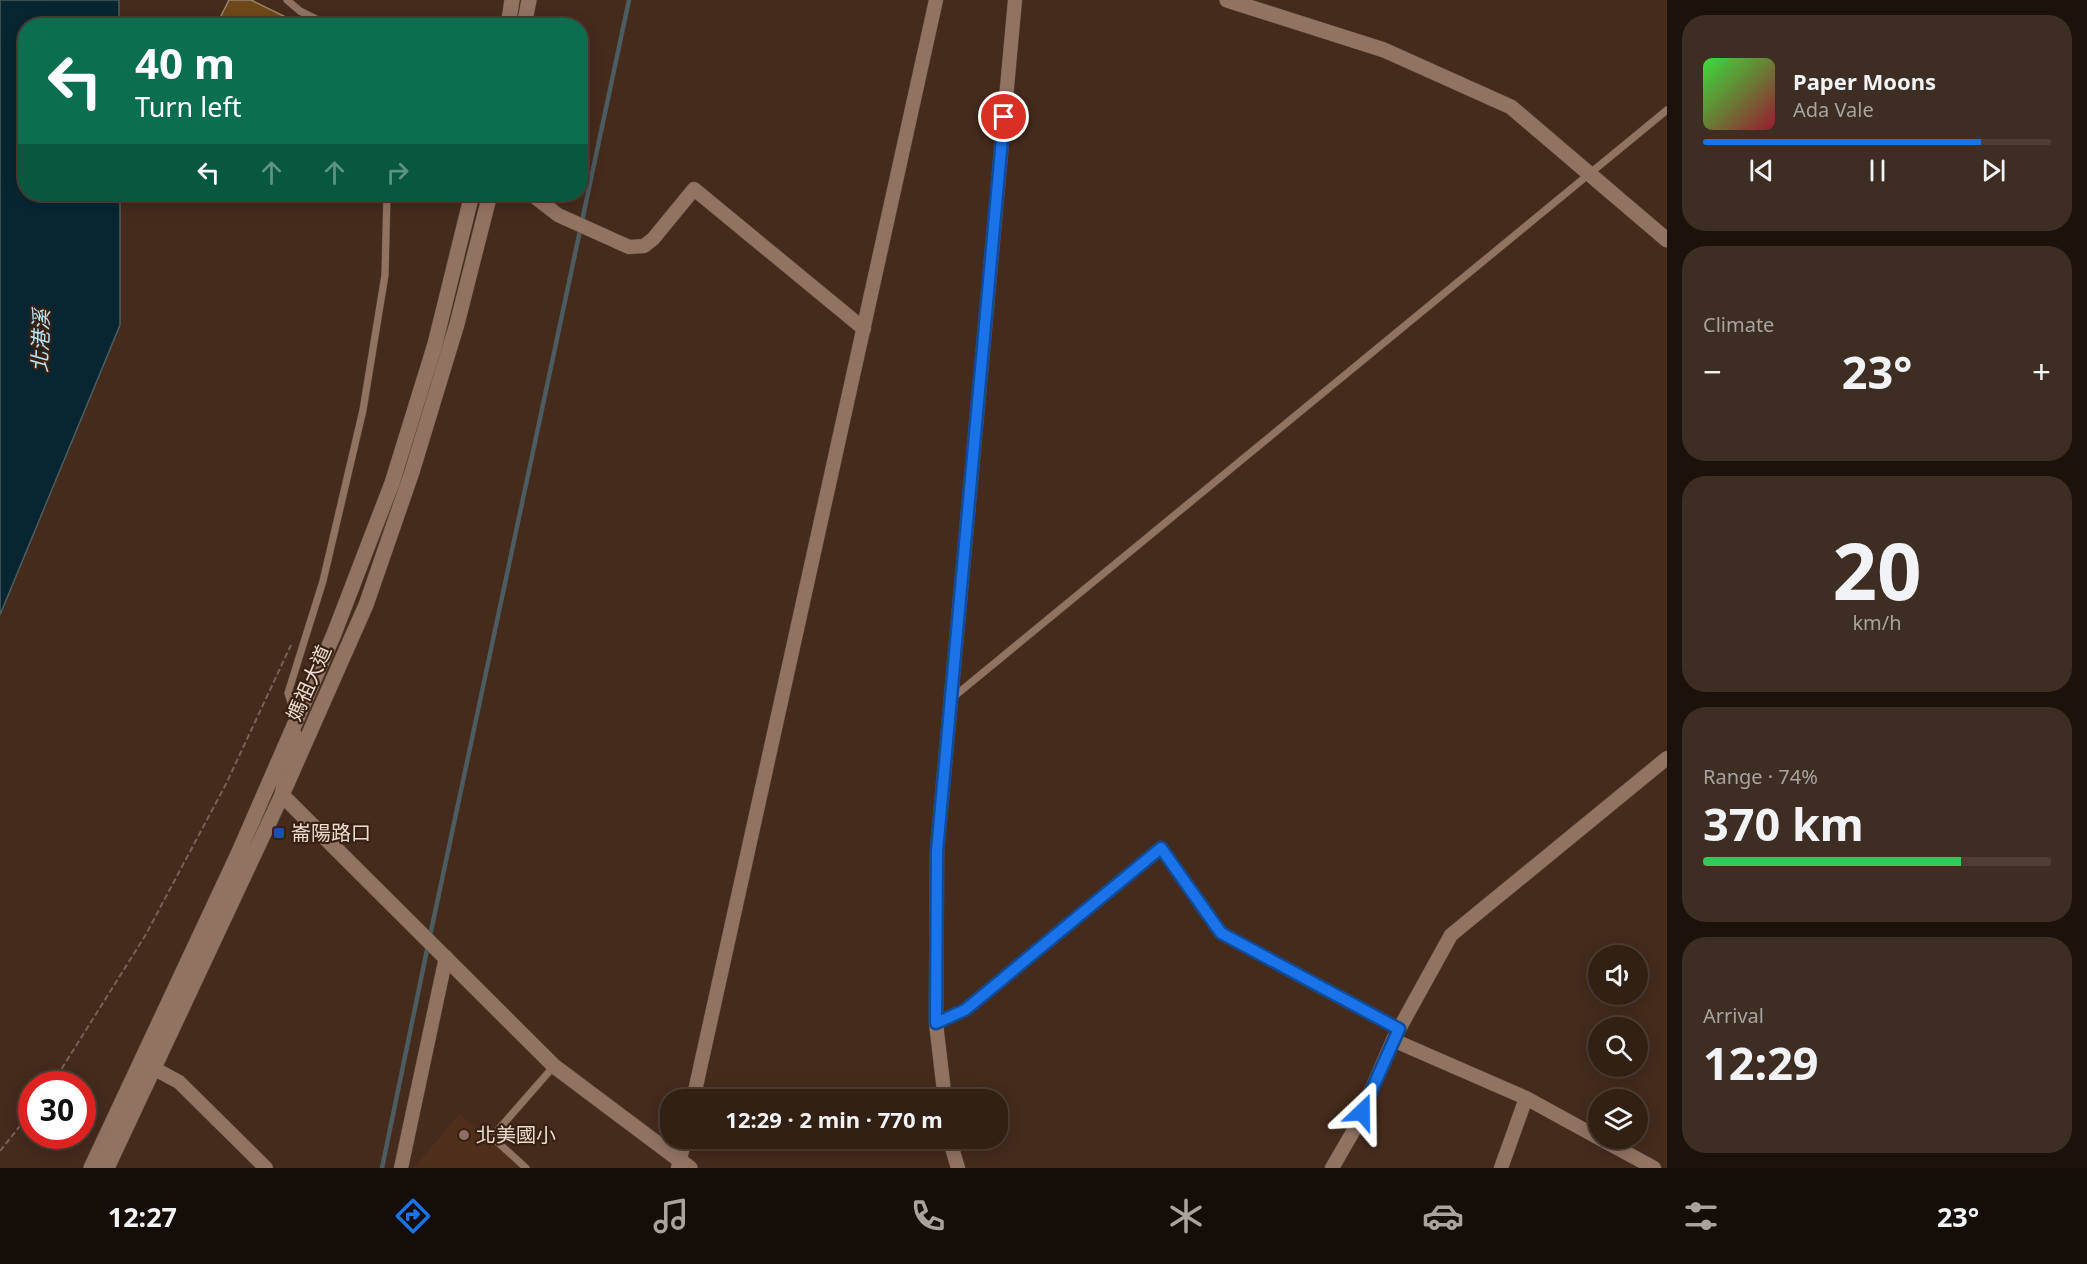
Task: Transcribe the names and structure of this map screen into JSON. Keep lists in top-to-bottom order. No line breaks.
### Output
{"streets":{"main road":["媽祖大道"]},"water":["北港溪"],"places":{"transit":["崙陽路口"],"other":["北美國小"]},"page":{"turn":["40 m","Turn left"],"song":["Paper Moons","Ada Vale"],"tile":["Climate",["20","km/h"],["Range · 74%","370 km"],["Arrival","12:29"]],"heat":["−","23°","+"],"limit":"30","trip":"12:29 · 2 min · 770 m","tabs":["12:27","23°"]}}
